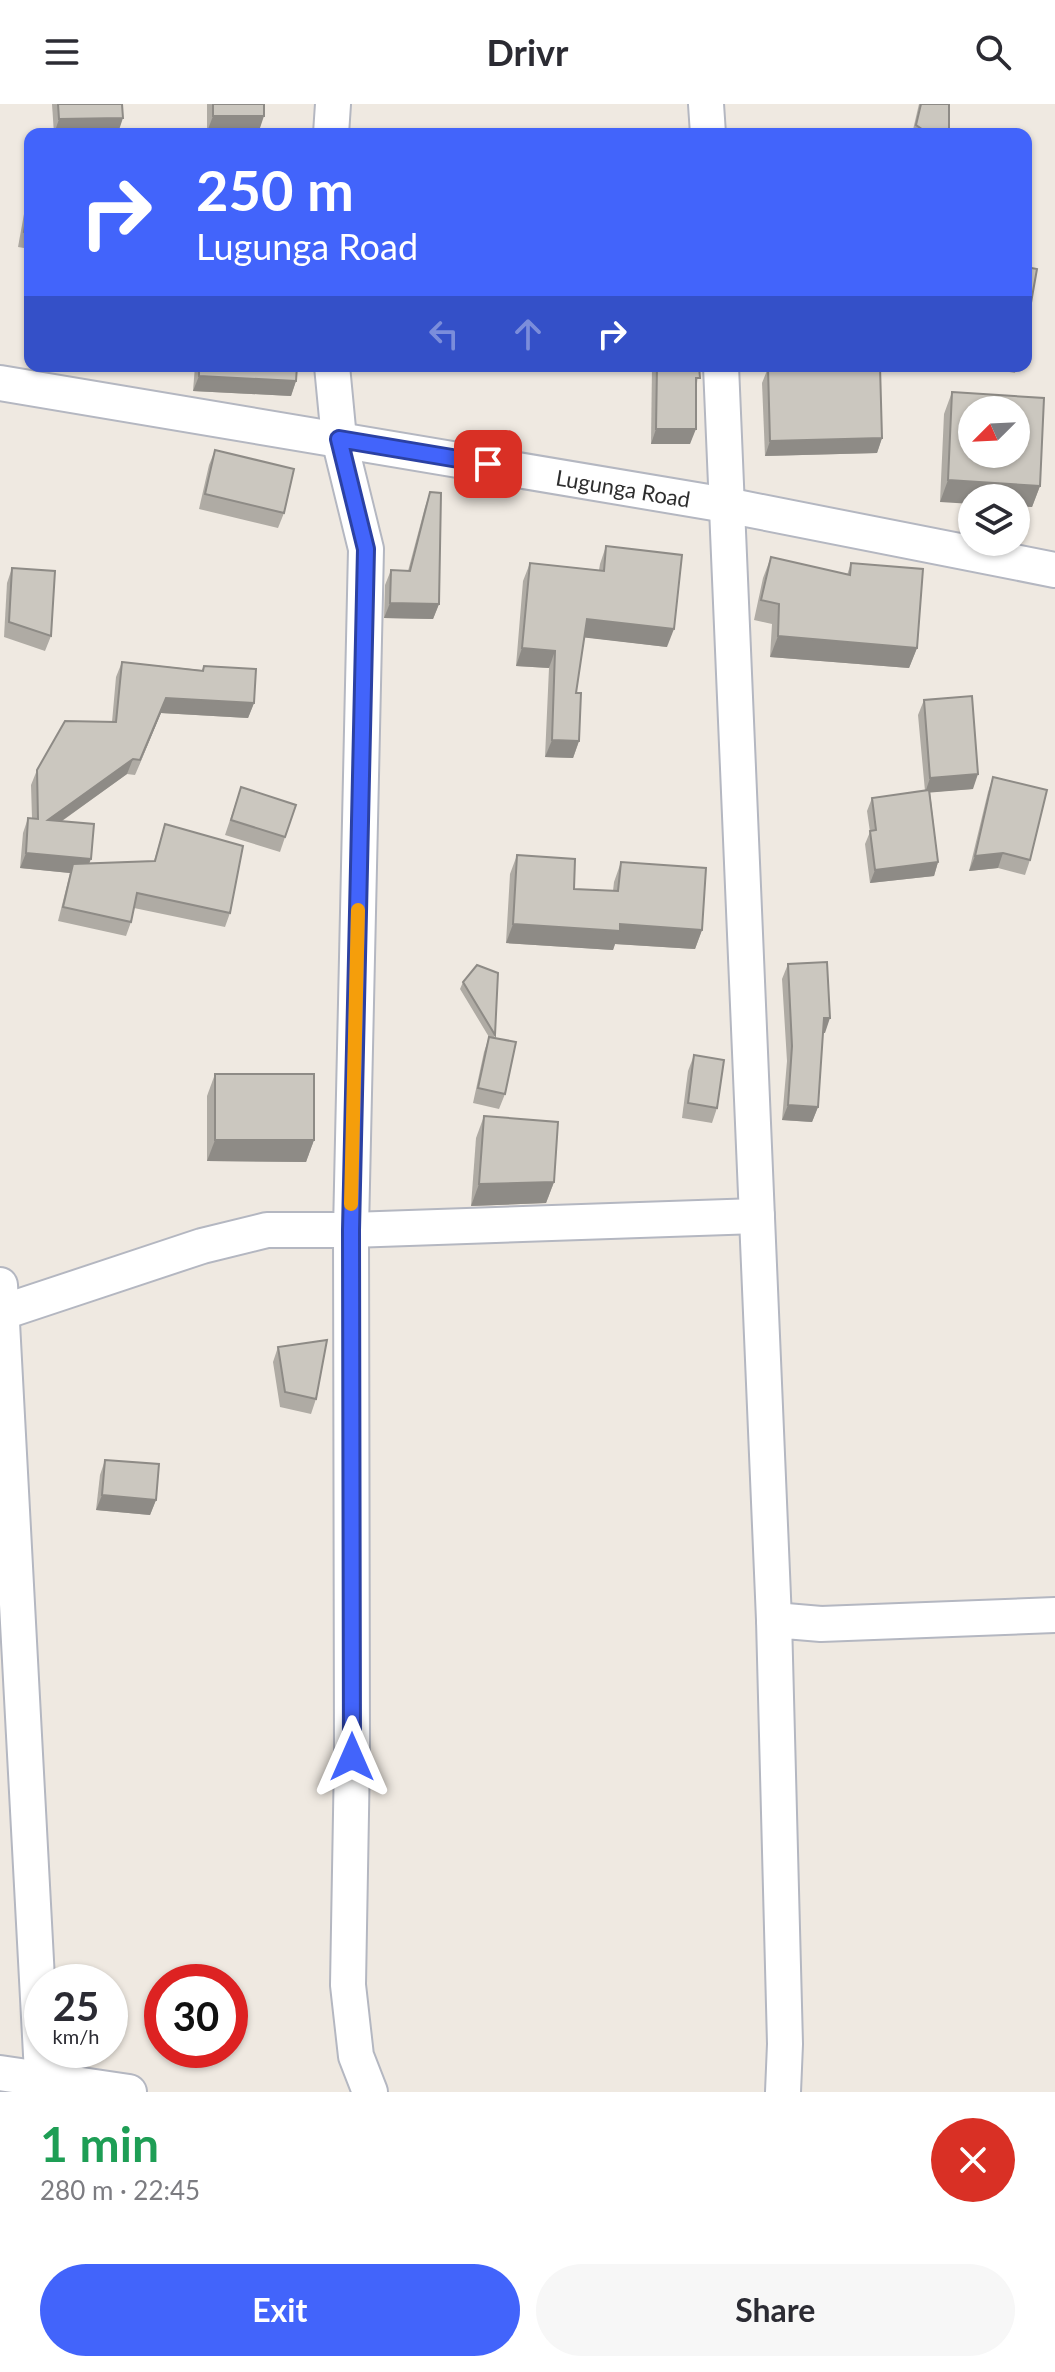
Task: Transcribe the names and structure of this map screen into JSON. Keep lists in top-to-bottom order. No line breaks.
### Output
{"streets":{"street":["Lugunga Road"]},"north":"bottom left","page":{"header":"Drivr","turn":["250 m","Lugunga Road"],"speed":"25 km/h","limit":"30","heading":["1 min","280 m · 22:45"],"buttons":["Exit","Share"]}}
